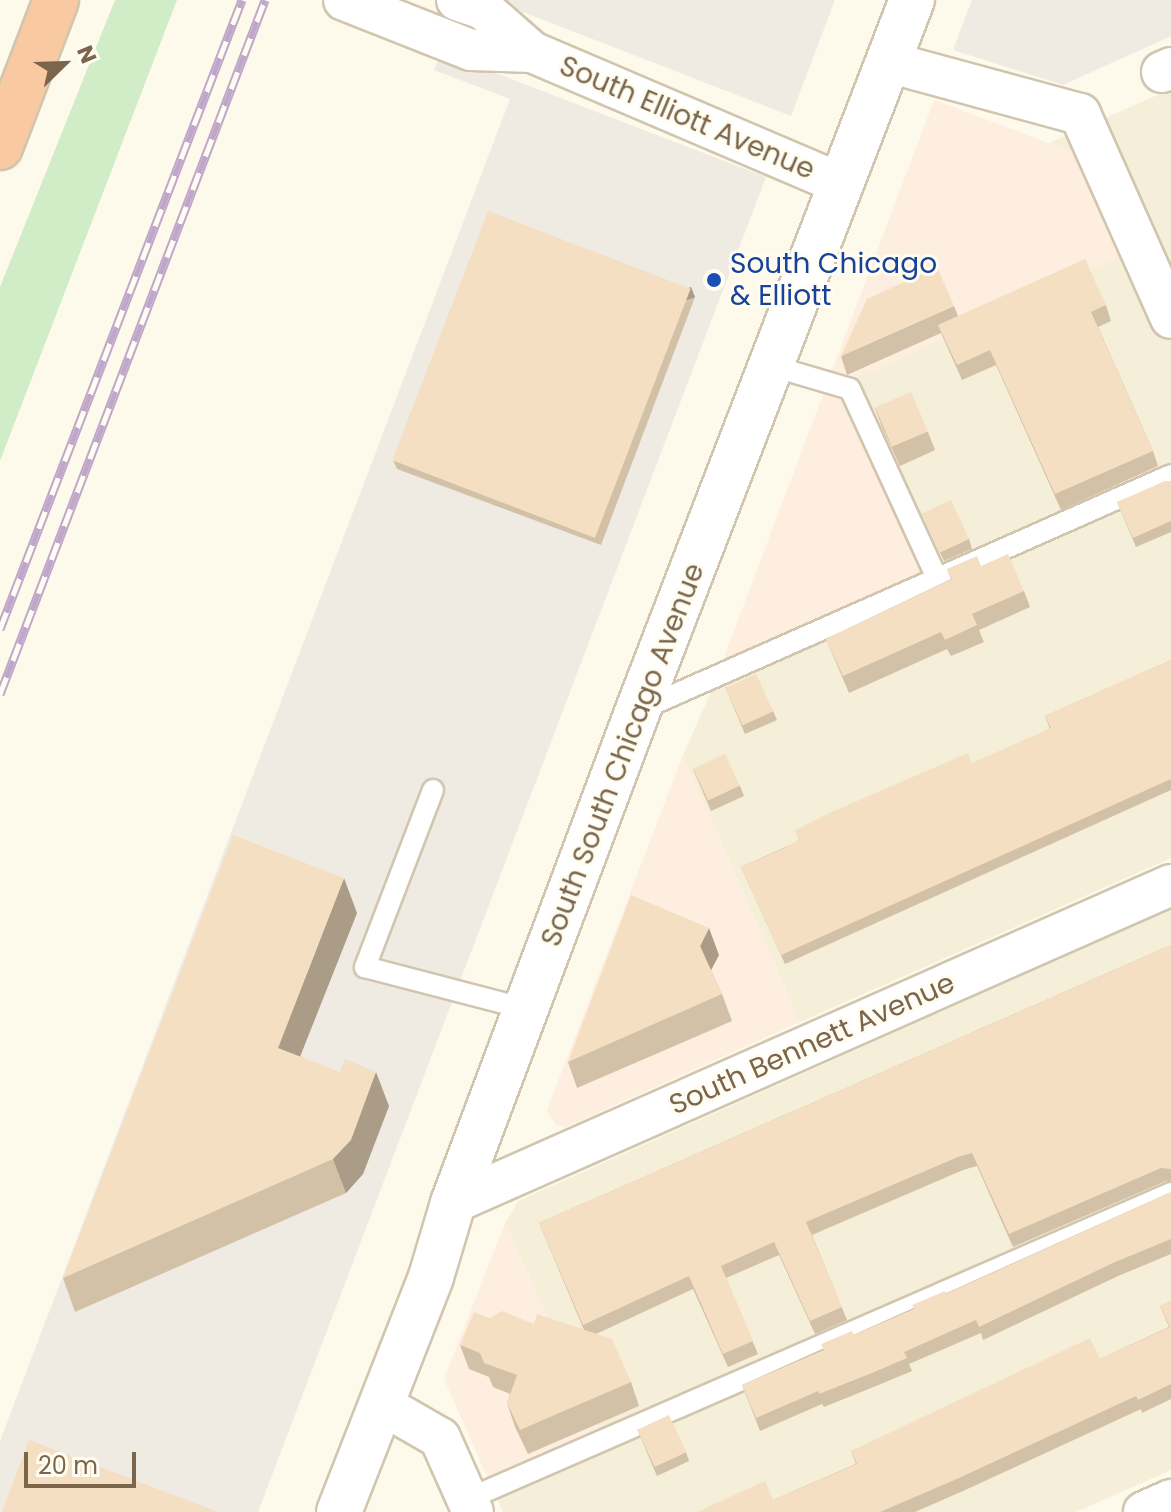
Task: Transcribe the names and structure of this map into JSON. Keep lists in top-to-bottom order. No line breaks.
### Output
{"streets":{"main road":["South South Chicago Avenue"],"street":["South Elliott Avenue","South Bennett Avenue"]},"crossings":[["South Elliott Avenue","South South Chicago Avenue"],["South South Chicago Avenue","South Bennett Avenue"]],"places":["South Chicago & Elliott"],"scale_bar":"20 m","north":"top right"}
